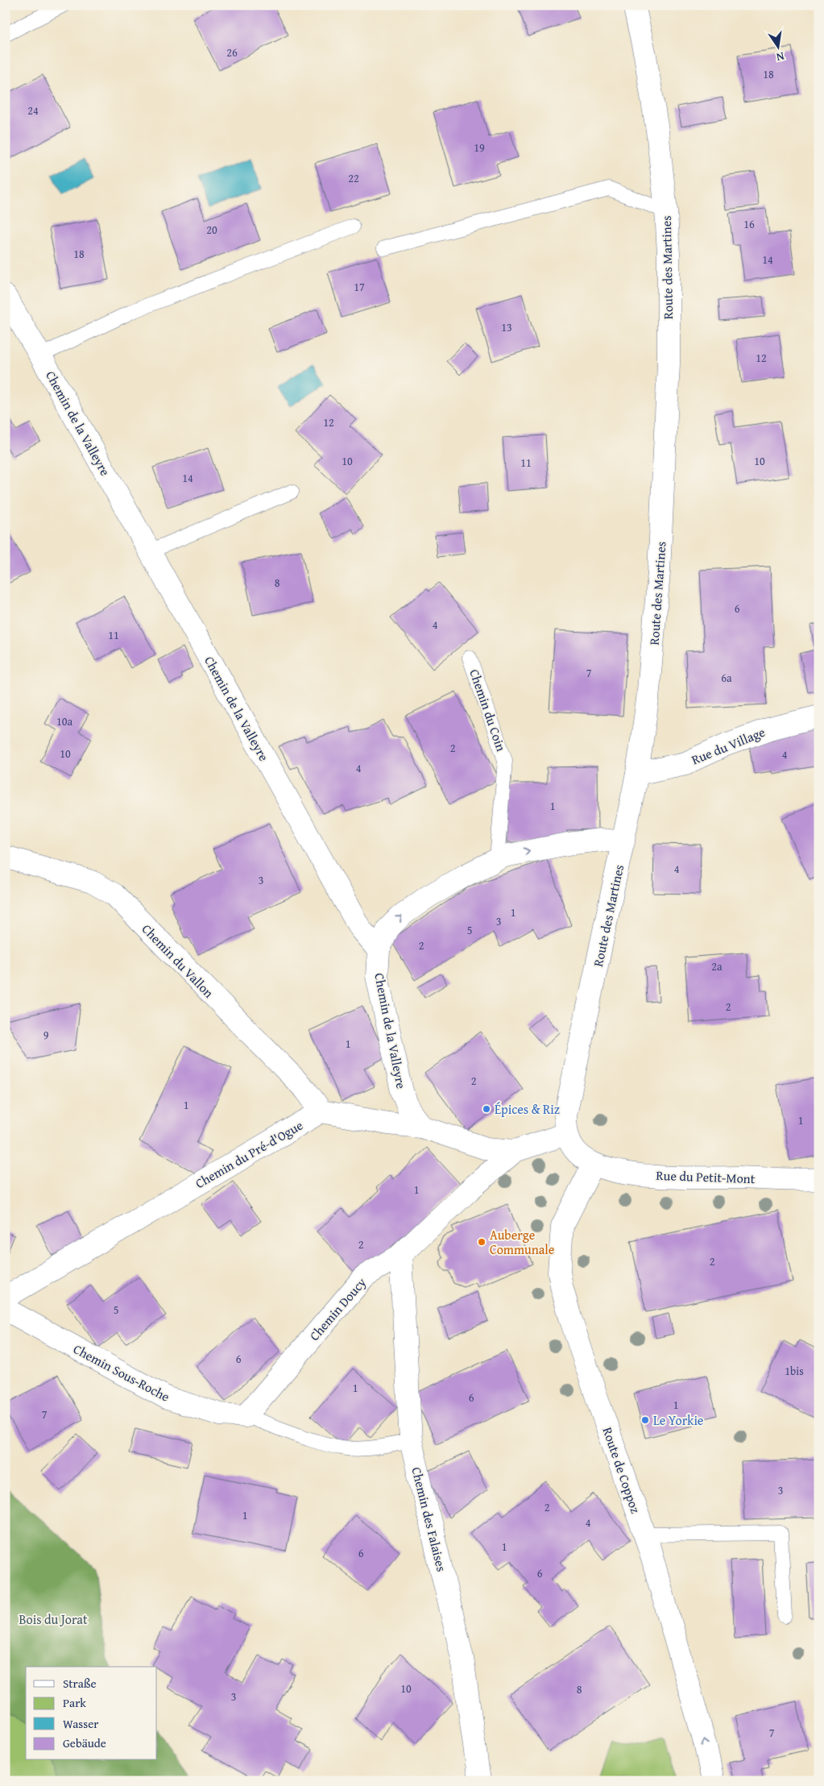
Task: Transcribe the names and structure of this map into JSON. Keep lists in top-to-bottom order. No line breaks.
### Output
{"streets":{"street":["Route des Martines","Chemin de la Valleyre","Rue du Village","Chemin du Vallon","Chemin du Pré-d'Ogue","Rue du Petit-Mont","Chemin Doucy","Chemin Sous-Roche","Route de Coppoz","Chemin des Falaises"],"lane":["Chemin du Coin"]},"crossings":[["Route des Martines","Rue du Village"],["Route des Martines","Rue du Petit-Mont"],["Route des Martines","Route de Coppoz"],["Chemin du Vallon","Chemin du Pré-d'Ogue"],["Rue du Petit-Mont","Route de Coppoz"],["Chemin Doucy","Chemin Sous-Roche"],["Chemin Doucy","Chemin des Falaises"]],"one_way":["Route de Coppoz"],"parks":["Bois du Jorat"],"places":["Épices & Riz","Auberge Communale","Le Yorkie"],"house_numbers":["26","18","24","19","22","16","20","18","14","17","13","12","12","10","10","11","14","8","6","4","11","7","6a","10a","2","10","4","4","1","4","3","1","3","5","2","2a","2","9","1","2","1","1","1","2","2","5","6","1bis","1","6","1","7","3","2","1","4","1","6","6","10","8","3","7"],"legend":["Straße","Park","Wasser","Gebäude"],"north":"bottom"}
